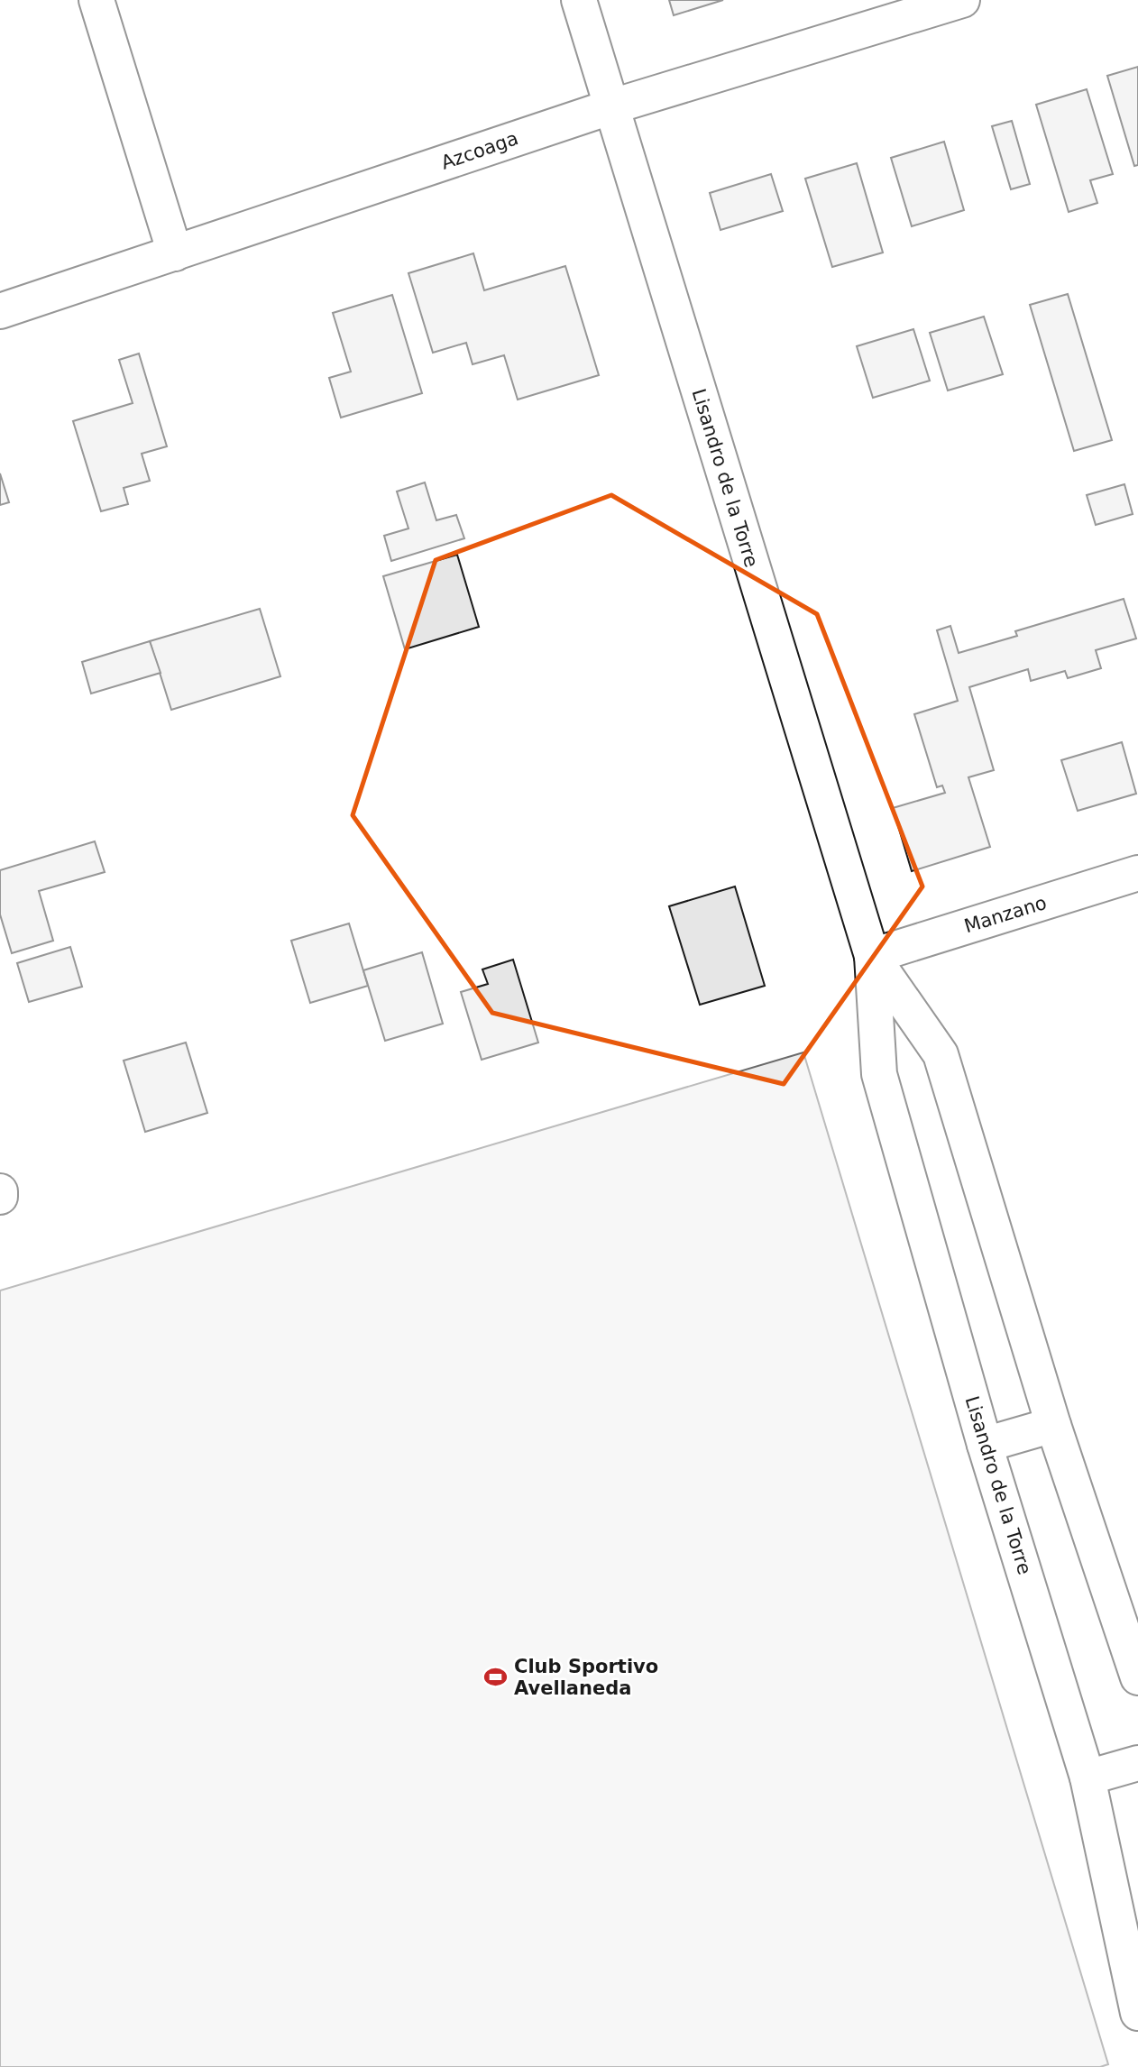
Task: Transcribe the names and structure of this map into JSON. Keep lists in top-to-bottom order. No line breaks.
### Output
{"streets":{"street":["Azcoaga","Lisandro de la Torre","Manzano"]},"crossings":[["Azcoaga","Lisandro de la Torre"],["Lisandro de la Torre","Manzano"]],"places":{"sports":["Club Sportivo Avellaneda"]}}
